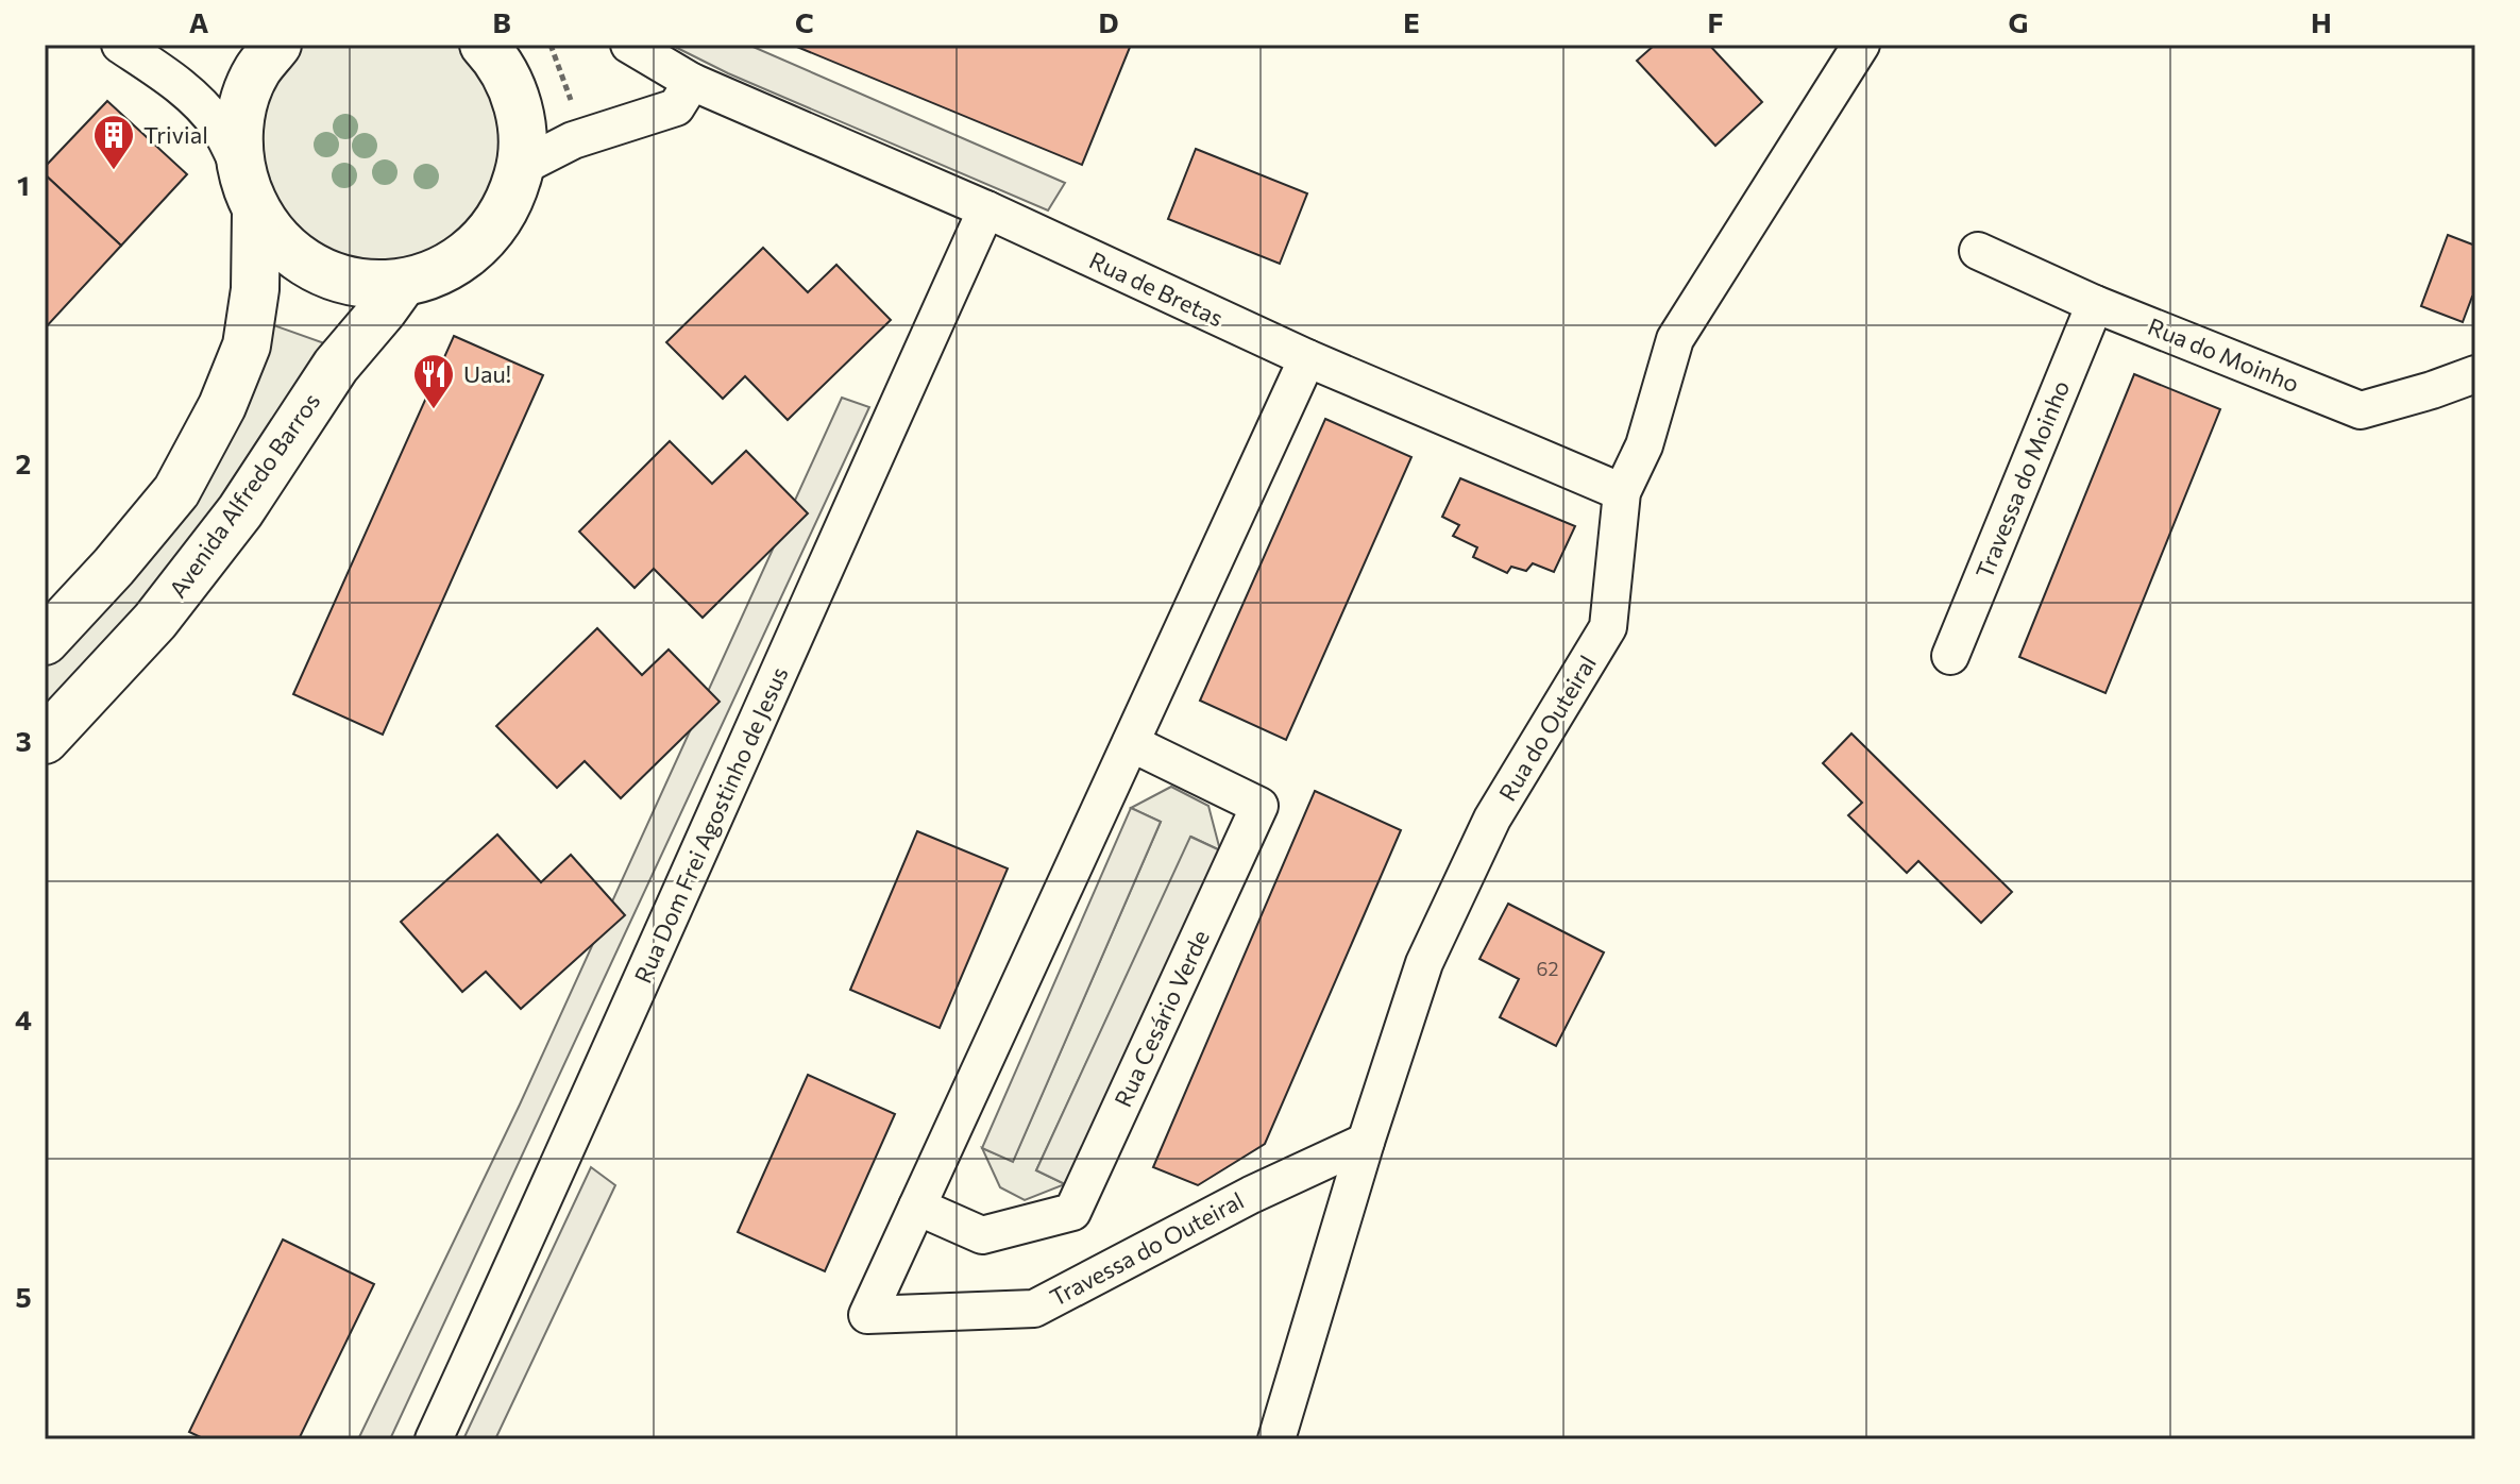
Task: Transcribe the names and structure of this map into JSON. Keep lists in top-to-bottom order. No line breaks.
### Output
{"streets":{"main road":["Avenida Alfredo Barros"],"street":["Rua de Bretas","Rua do Moinho","Travessa do Moinho","Rua do Outeiral","Rua Dom Frei Agostinho de Jesus","Rua Cesário Verde","Travessa do Outeiral"]},"crossings":[["Rua de Bretas","Rua do Outeiral"],["Rua de Bretas","Rua Dom Frei Agostinho de Jesus"],["Rua do Moinho","Travessa do Moinho"],["Rua do Outeiral","Travessa do Outeiral"],["Rua Cesário Verde","Travessa do Outeiral"]],"places":{"building":["Trivial"],"restaurant":["Uau!"]},"house_numbers":["62"],"grid":{"columns":["A","B","C","D","E","F","G","H"],"rows":["1","2","3","4","5"]}}
